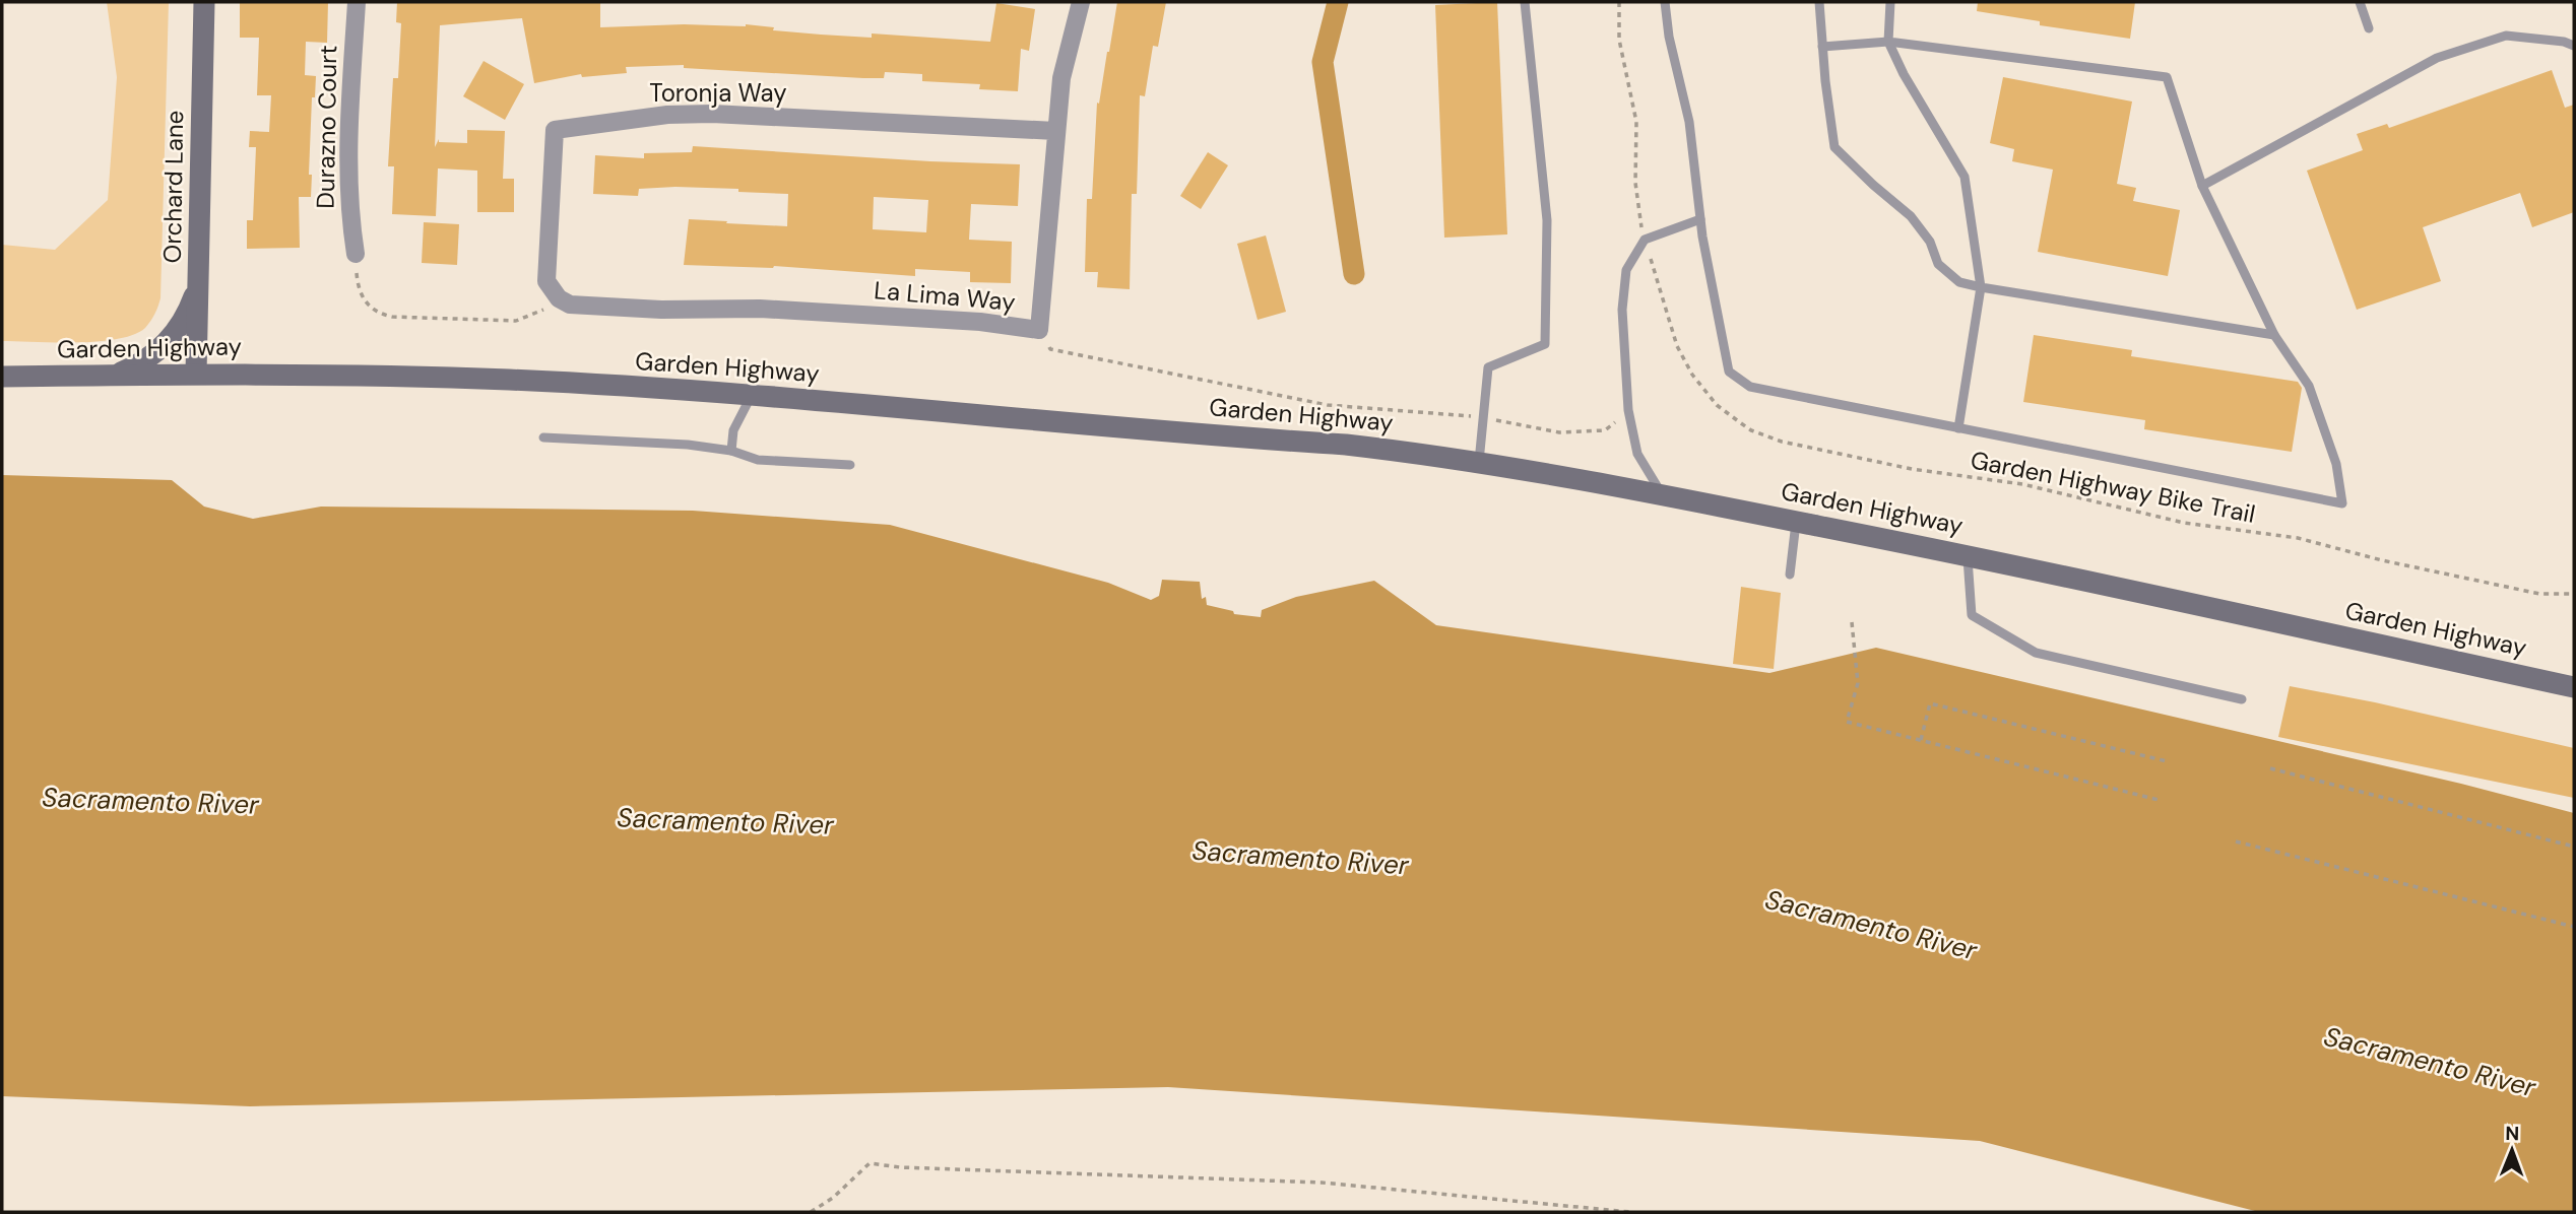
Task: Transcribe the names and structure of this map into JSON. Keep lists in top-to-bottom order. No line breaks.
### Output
{"streets":{"main road":["Orchard Lane","Garden Highway"],"street":["Toronja Way","Durazno Court","La Lima Way"],"path":["Garden Highway Bike Trail"]},"crossings":[["Toronja Way","La Lima Way"],["Orchard Lane","Garden Highway"]],"water":["Sacramento River"],"north":"top"}
